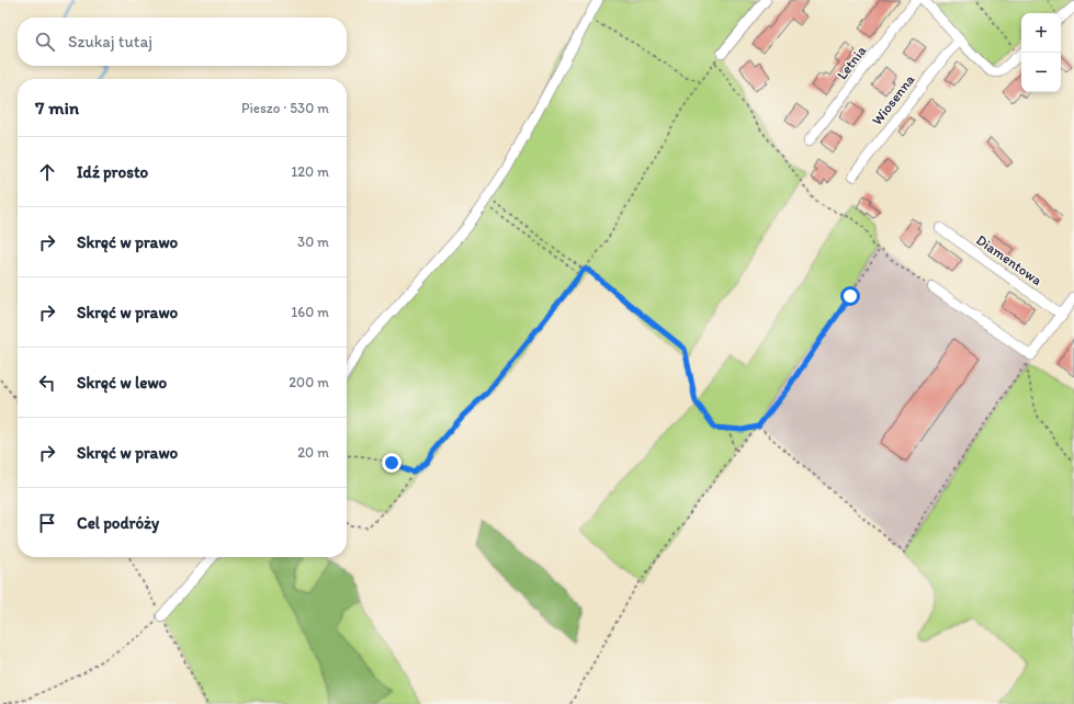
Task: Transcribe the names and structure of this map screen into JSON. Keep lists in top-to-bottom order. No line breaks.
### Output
{"streets":{"street":["Letnia","Wiosenna","Diamentowa"]},"page":{"map_buttons":["+","−"],"search":"Szukaj tutaj","heading":["7 min","Pieszo · 530 m"],"list":[["Idź prosto","120 m"],["Skręć w prawo","30 m"],["Skręć w prawo","160 m"],["Skręć w lewo","200 m"],["Skręć w prawo","20 m"],"Cel podróży"]}}
